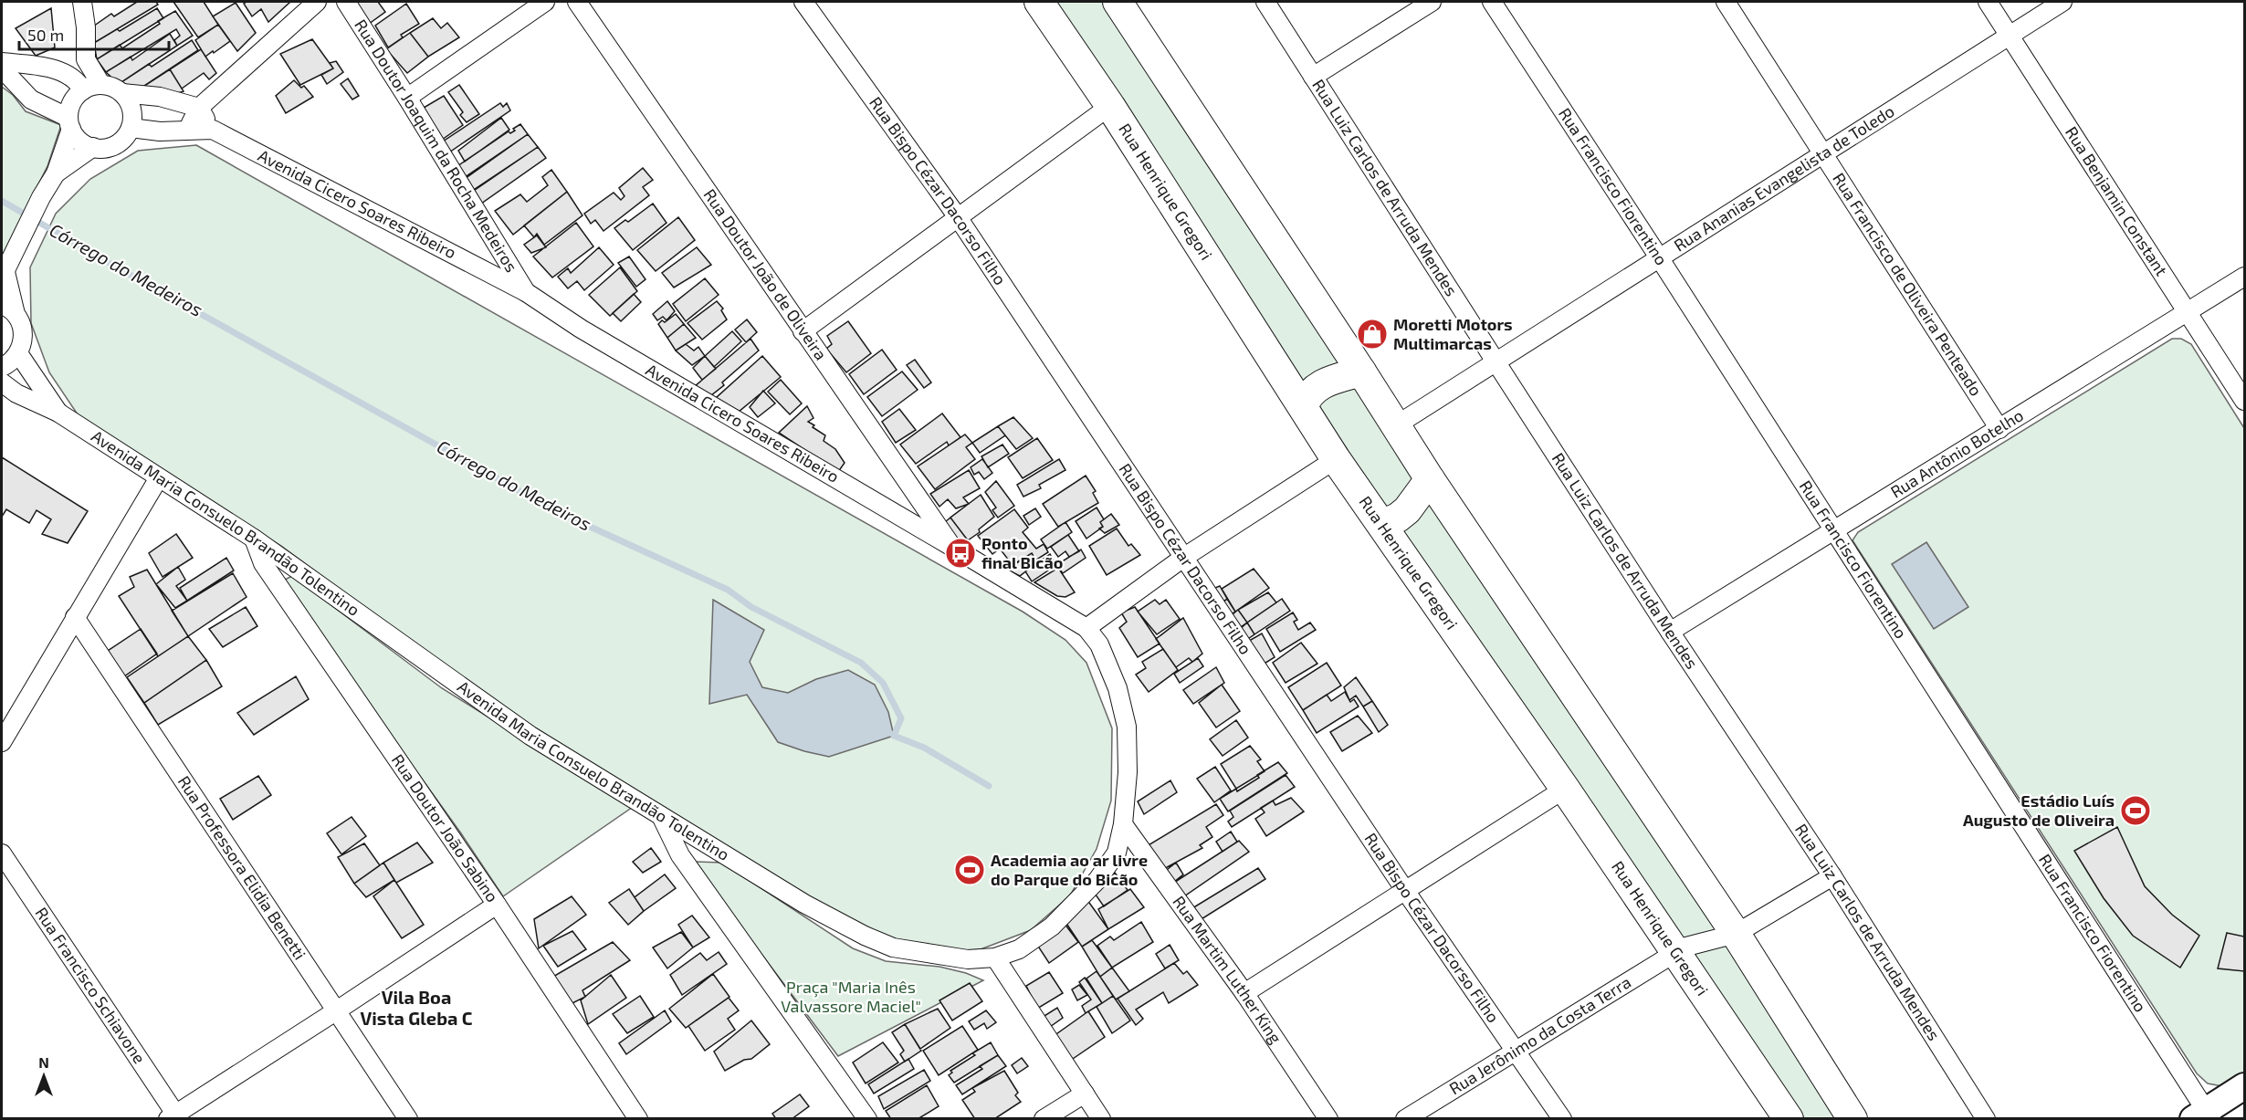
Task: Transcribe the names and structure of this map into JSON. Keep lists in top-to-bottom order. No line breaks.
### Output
{"streets":{"main road":["Rua Henrique Gregori"],"street":["Rua Doutor Joaquim da Rocha Medeiros","Rua Ananias Evangelista de Toledo","Rua Francisco Fiorentino","Rua Luiz Carlos de Arruda Mendes","Rua Bispo Cézar Dacorso Filho","Rua Benjamin Constant","Avenida Cicero Soares Ribeiro","Rua Doutor João de Oliveira","Rua Francisco de Oliveira Penteado","Rua Antônio Botelho","Avenida Maria Consuelo Brandão Tolentino","Rua Doutor João Sabino","Rua Professora Elidia Benetti","Rua Martim Luther King","Rua Francisco Schiavone","Rua Jerônimo da Costa Terra"]},"crossings":[["Rua Doutor Joaquim da Rocha Medeiros","Avenida Cicero Soares Ribeiro"],["Rua Ananias Evangelista de Toledo","Rua Francisco Fiorentino"],["Rua Ananias Evangelista de Toledo","Rua Luiz Carlos de Arruda Mendes"],["Rua Ananias Evangelista de Toledo","Rua Benjamin Constant"],["Rua Ananias Evangelista de Toledo","Rua Francisco de Oliveira Penteado"],["Rua Francisco Fiorentino","Rua Antônio Botelho"],["Rua Luiz Carlos de Arruda Mendes","Rua Antônio Botelho"],["Rua Luiz Carlos de Arruda Mendes","Rua Jerônimo da Costa Terra"],["Rua Bispo Cézar Dacorso Filho","Rua Jerônimo da Costa Terra"],["Rua Henrique Gregori","Rua Jerônimo da Costa Terra"],["Rua Benjamin Constant","Rua Antônio Botelho"],["Avenida Cicero Soares Ribeiro","Rua Doutor João de Oliveira"],["Avenida Cicero Soares Ribeiro","Avenida Maria Consuelo Brandão Tolentino"],["Avenida Cicero Soares Ribeiro","Rua Martim Luther King"],["Rua Francisco de Oliveira Penteado","Rua Antônio Botelho"],["Avenida Maria Consuelo Brandão Tolentino","Rua Doutor João Sabino"],["Avenida Maria Consuelo Brandão Tolentino","Rua Martim Luther King"]],"districts":["Vila Boa Vista Gleba C"],"water":["Córrego do Medeiros"],"parks":["Praça \"Maria Inês Valvassore Maciel\""],"places":{"shop":["Moretti Motors Multimarcas"],"bus stop":["Ponto final BIcão"],"sports":["Estádio Luís Augusto de Oliveira","Academia ao ar livre do Parque do Bicão"]},"scale_bar":"50 m","north":"top"}
